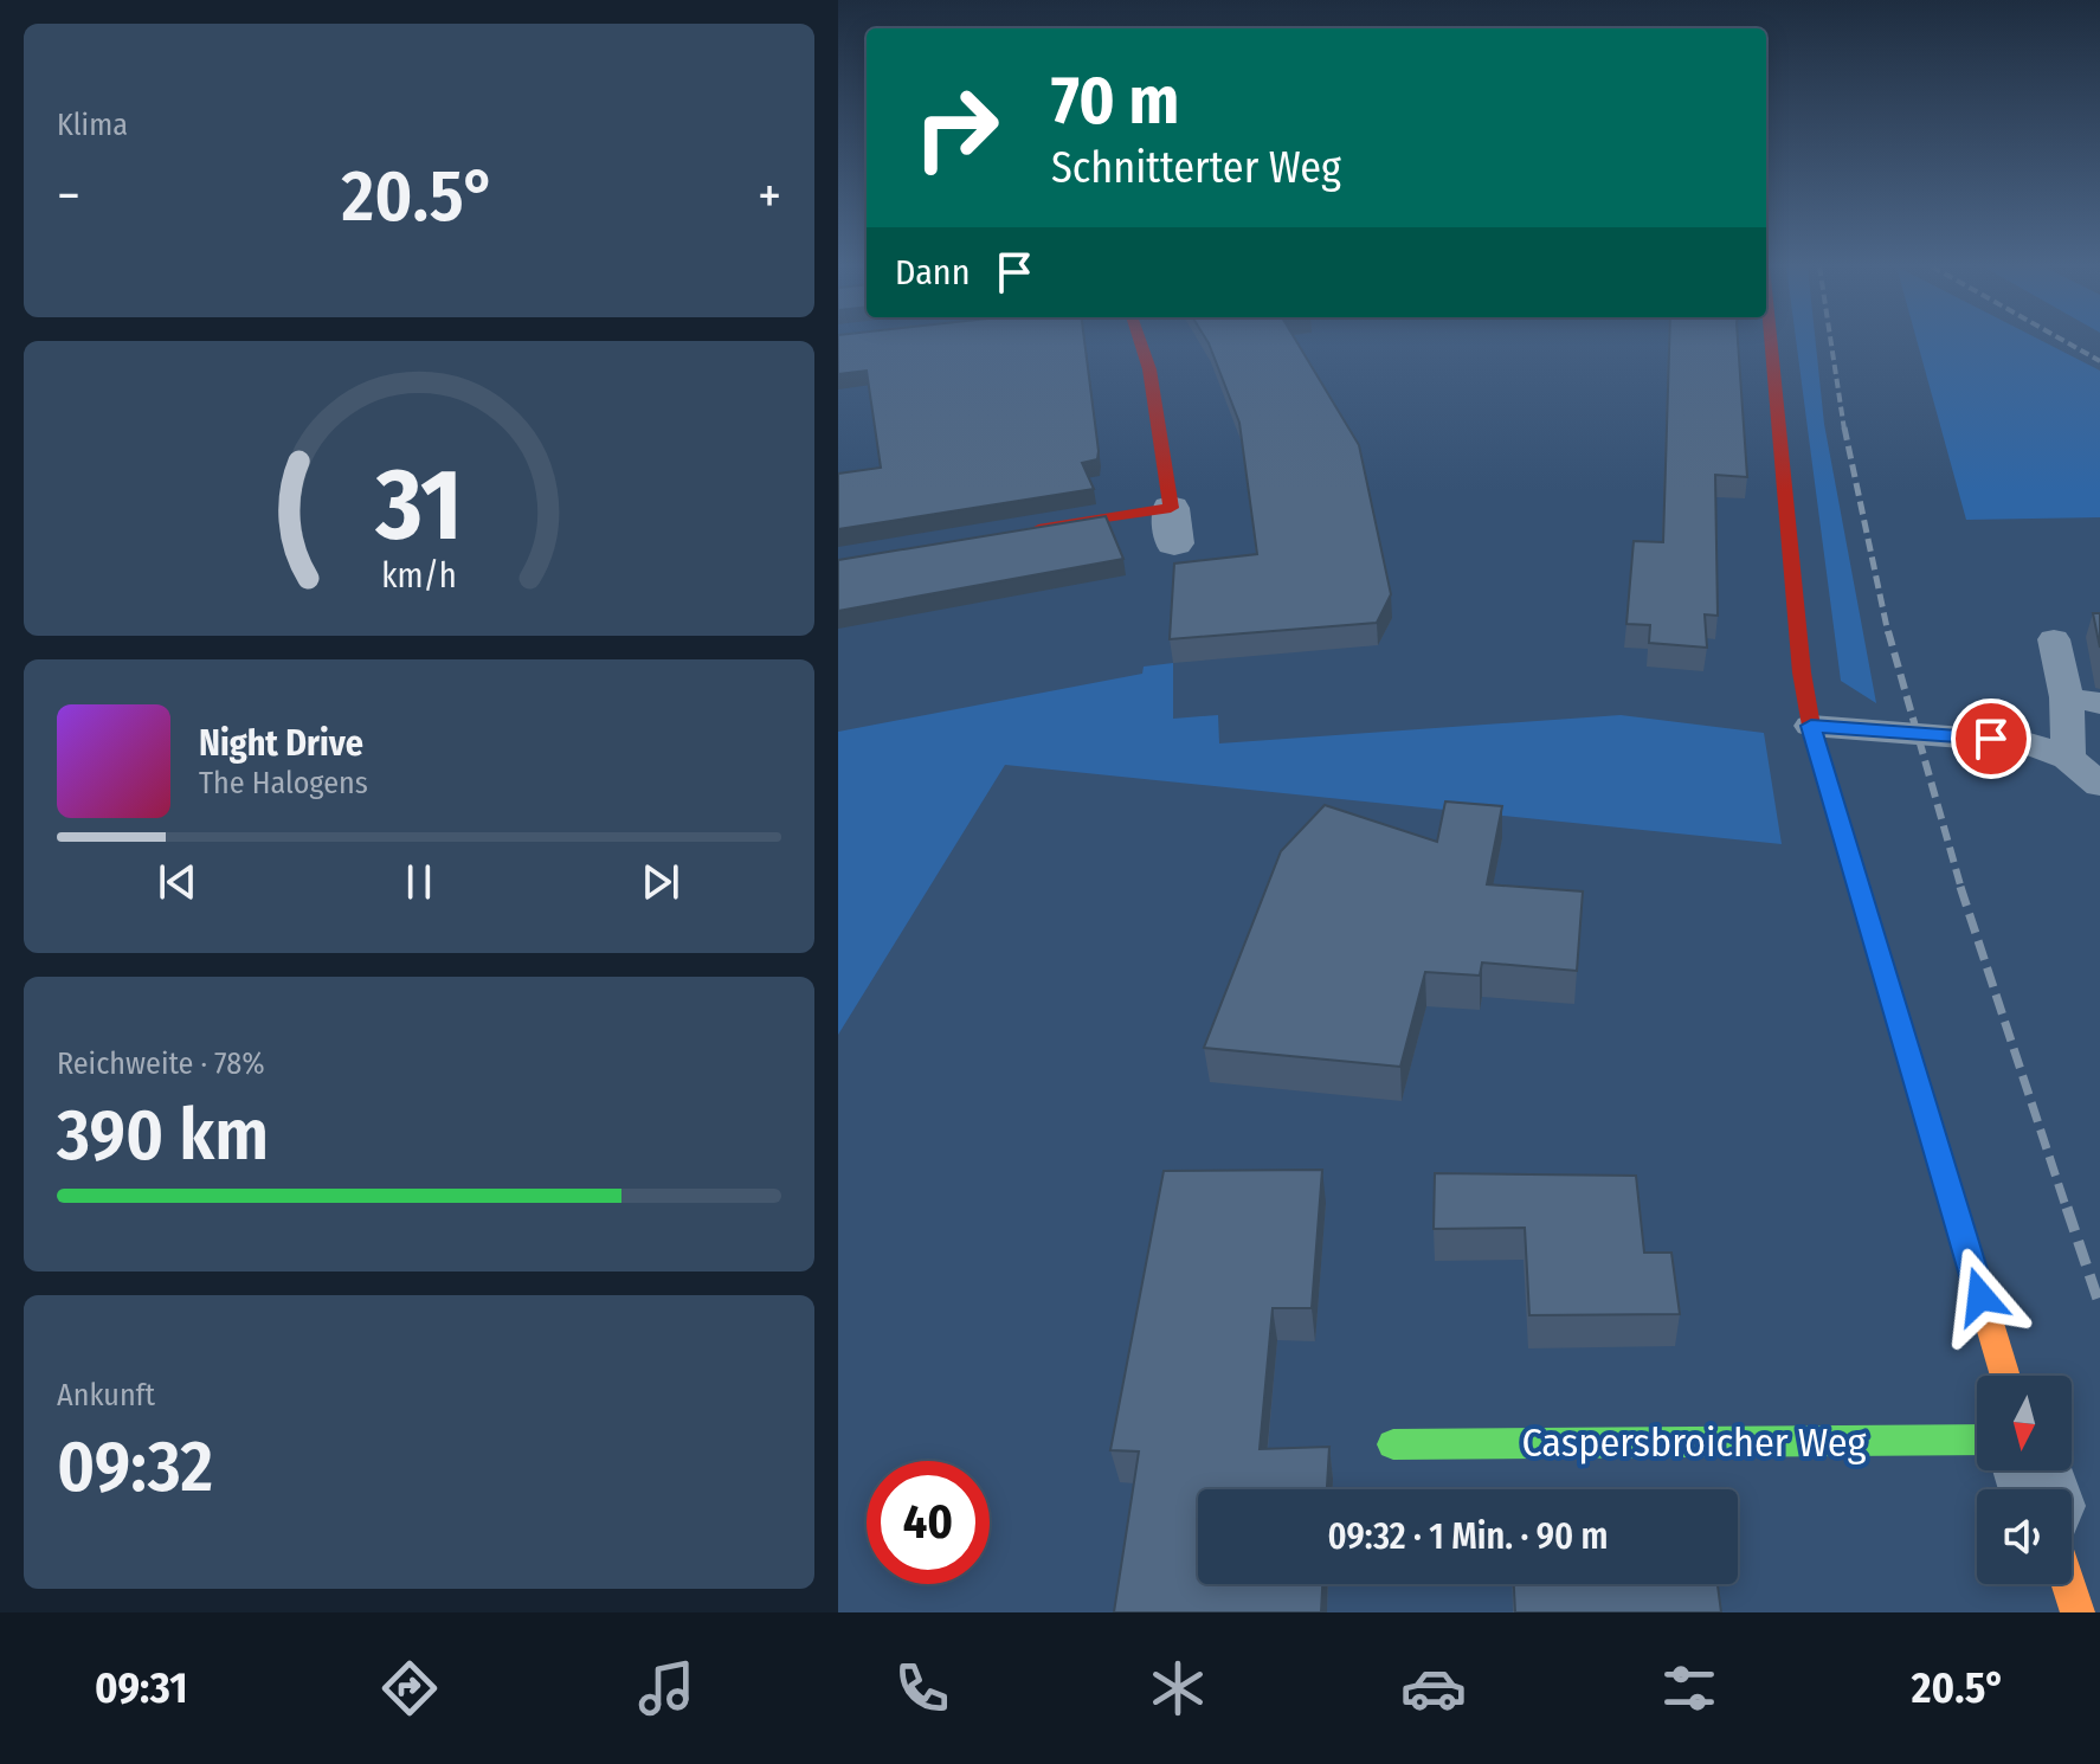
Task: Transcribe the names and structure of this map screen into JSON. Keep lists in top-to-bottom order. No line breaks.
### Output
{"streets":{"street":["Caspersbroicher Weg"]},"north":"bottom","page":{"tile":["Klima",["Reichweite · 78%","390 km"],["Ankunft","09:32"]],"turn":["70 m","Schnitterter Weg"],"heat":["−","20.5°","+"],"then":"Dann","song":["Night Drive","The Halogens"],"limit":"40","trip":"09:32 · 1 Min. · 90 m","tabs":["09:31","20.5°"],"gauge":["31","km/h"]}}
